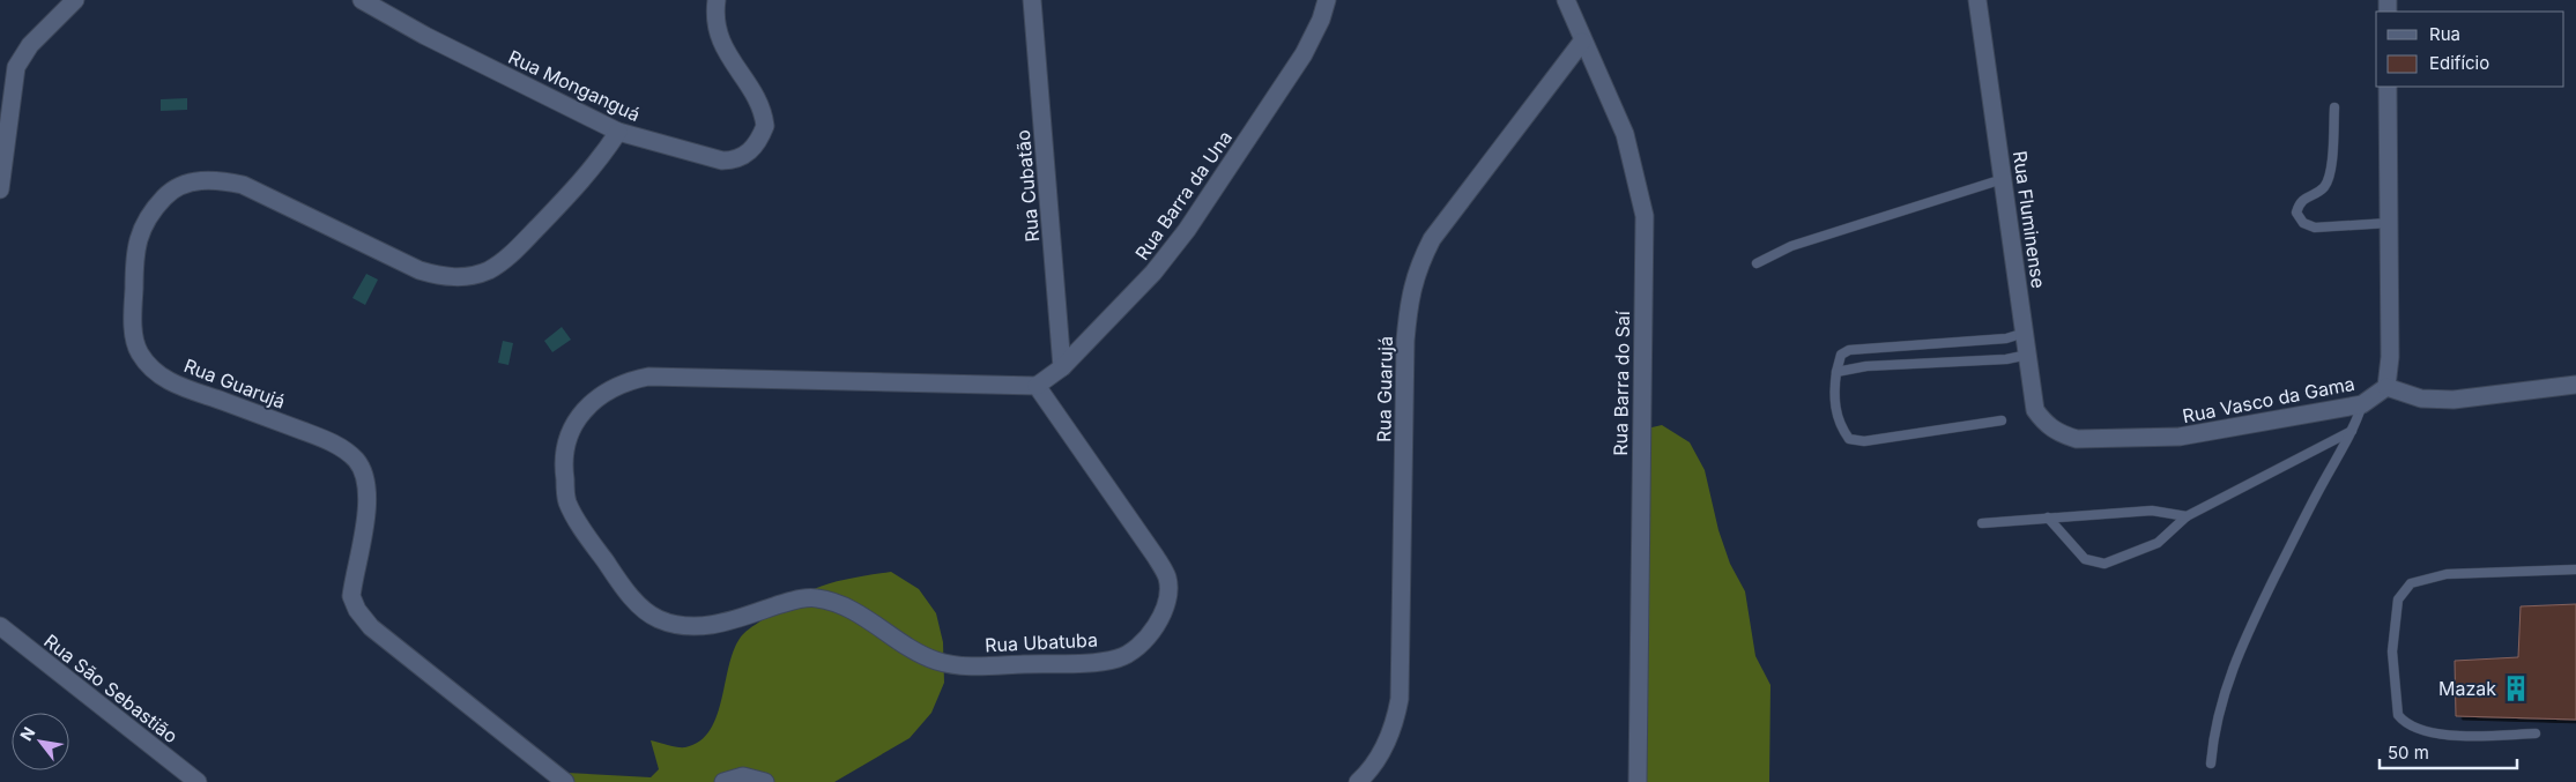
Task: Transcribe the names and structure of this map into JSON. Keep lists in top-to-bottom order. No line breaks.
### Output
{"streets":{"street":["Rua Monganguá","Rua Cubatão","Rua Barra da Una","Rua Fluminense","Rua Guarujá","Rua Barra do Saí","Rua Vasco da Gama","Rua Ubatuba","Rua São Sebastião"]},"crossings":[["Rua Monganguá","Rua Guarujá"],["Rua Cubatão","Rua Barra da Una"],["Rua Barra da Una","Rua Ubatuba"],["Rua Fluminense","Rua Vasco da Gama"],["Rua Guarujá","Rua Barra do Saí"]],"places":{"building":["Mazak"]},"legend":["Rua","Edifício"],"scale_bar":"50 m","north":"top left"}
